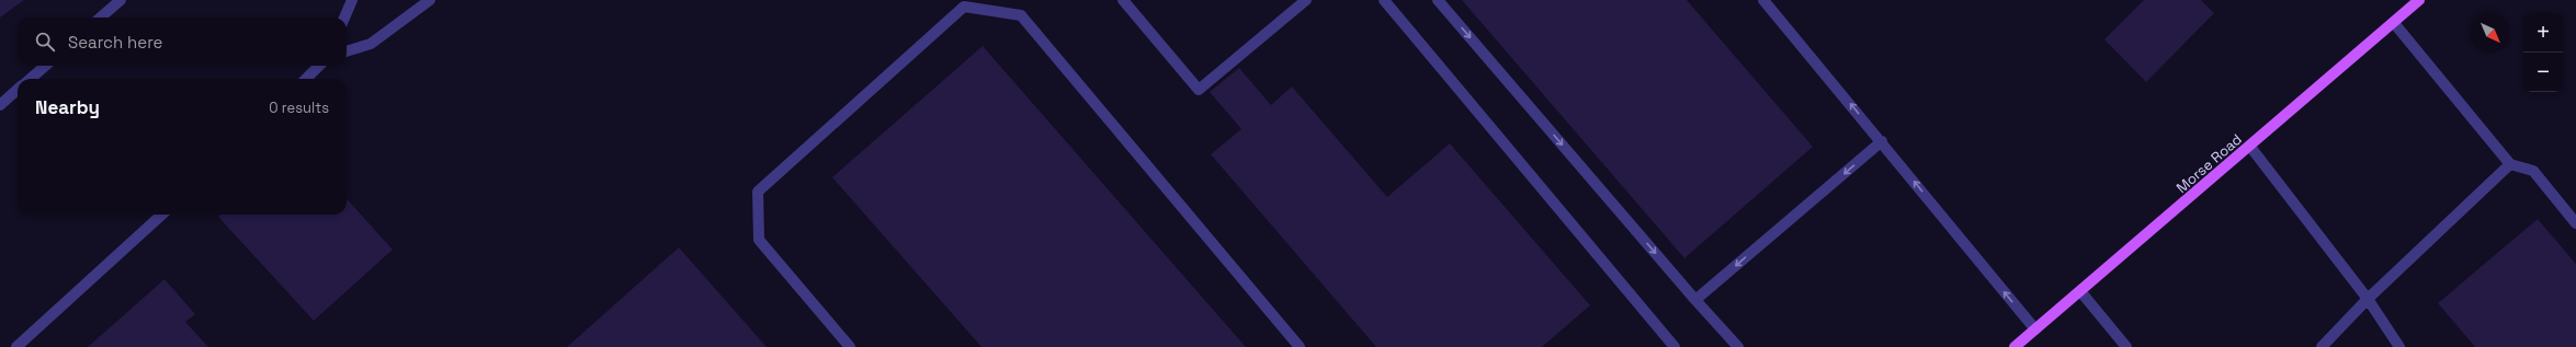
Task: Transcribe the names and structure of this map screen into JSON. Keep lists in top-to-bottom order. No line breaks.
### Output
{"streets":{"main road":["Morse Road"]},"north":"bottom right","page":{"map_buttons":["+","−"],"search":"Search here","heading":["Nearby","0 results"]}}
